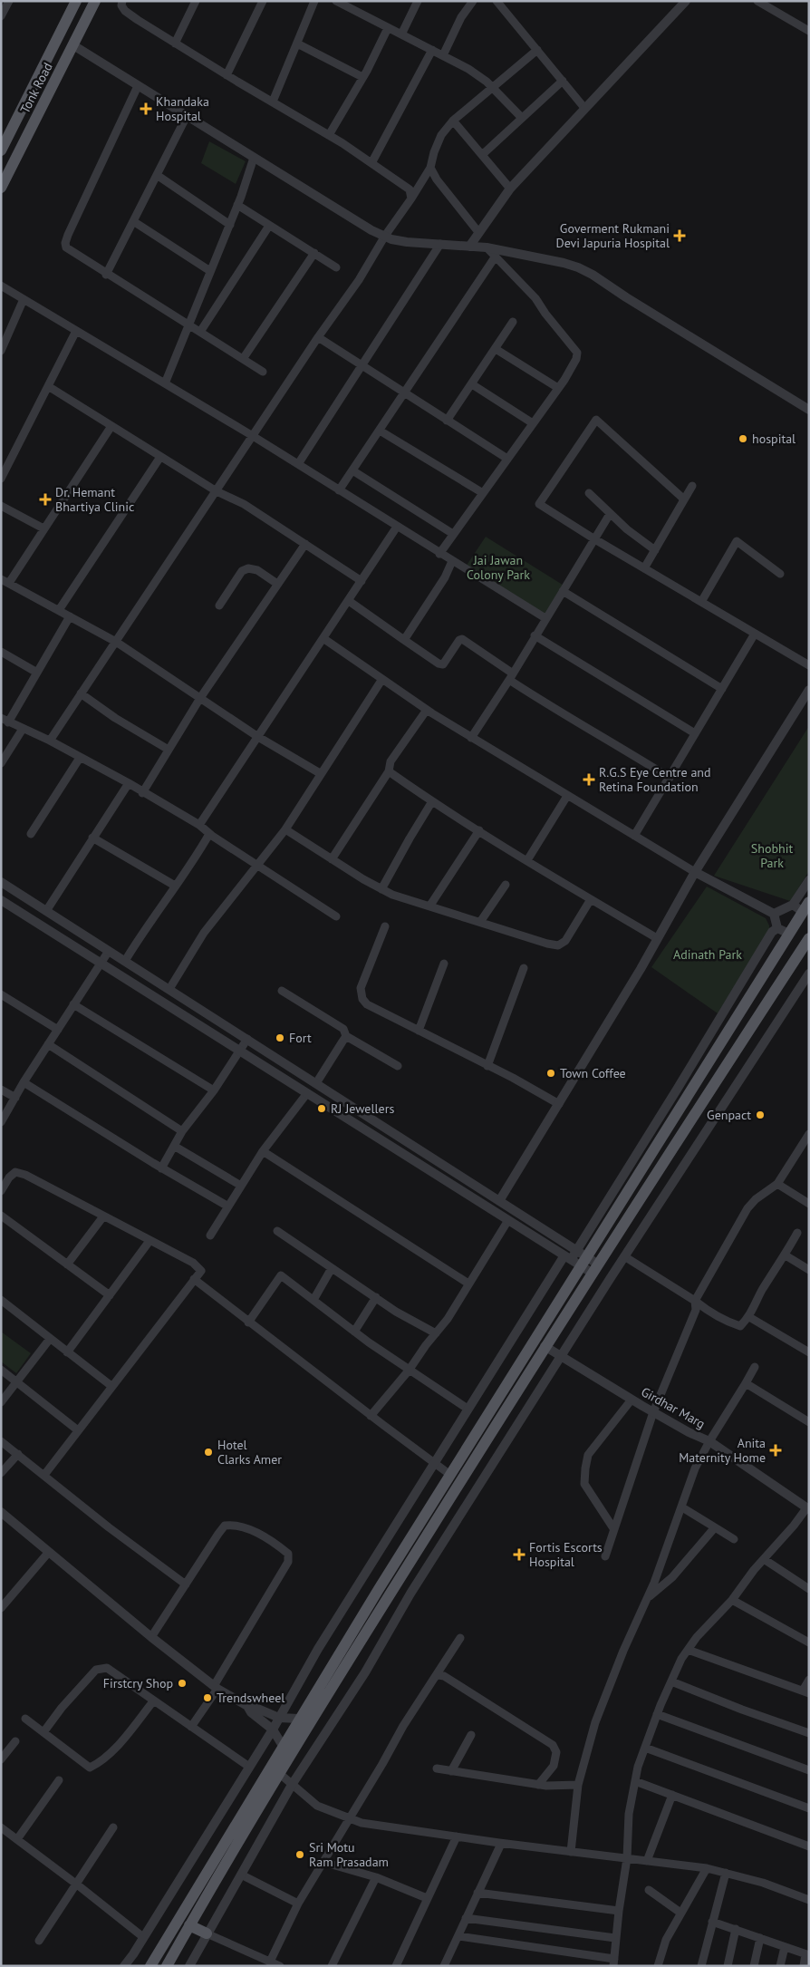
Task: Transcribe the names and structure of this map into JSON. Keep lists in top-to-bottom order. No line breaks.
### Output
{"streets":{"main road":["Tonk Road"],"street":["Girdhar Marg"]},"parks":["Jai Jawan Colony Park","Shobhit Park","Adinath Park"],"places":{"health":["Khandaka Hospital","Goverment Rukmani Devi Japuria Hospital","Dr. Hemant Bhartiya Clinic","R.G.S Eye Centre and Retina Foundation","Anita Maternity Home","Fortis Escorts Hospital"],"other":["hospital","Fort","Town Coffee","RJ Jewellers","Genpact","Hotel Clarks Amer","Firstcry Shop","Trendswheel","Sri Motu Ram Prasadam"]}}
